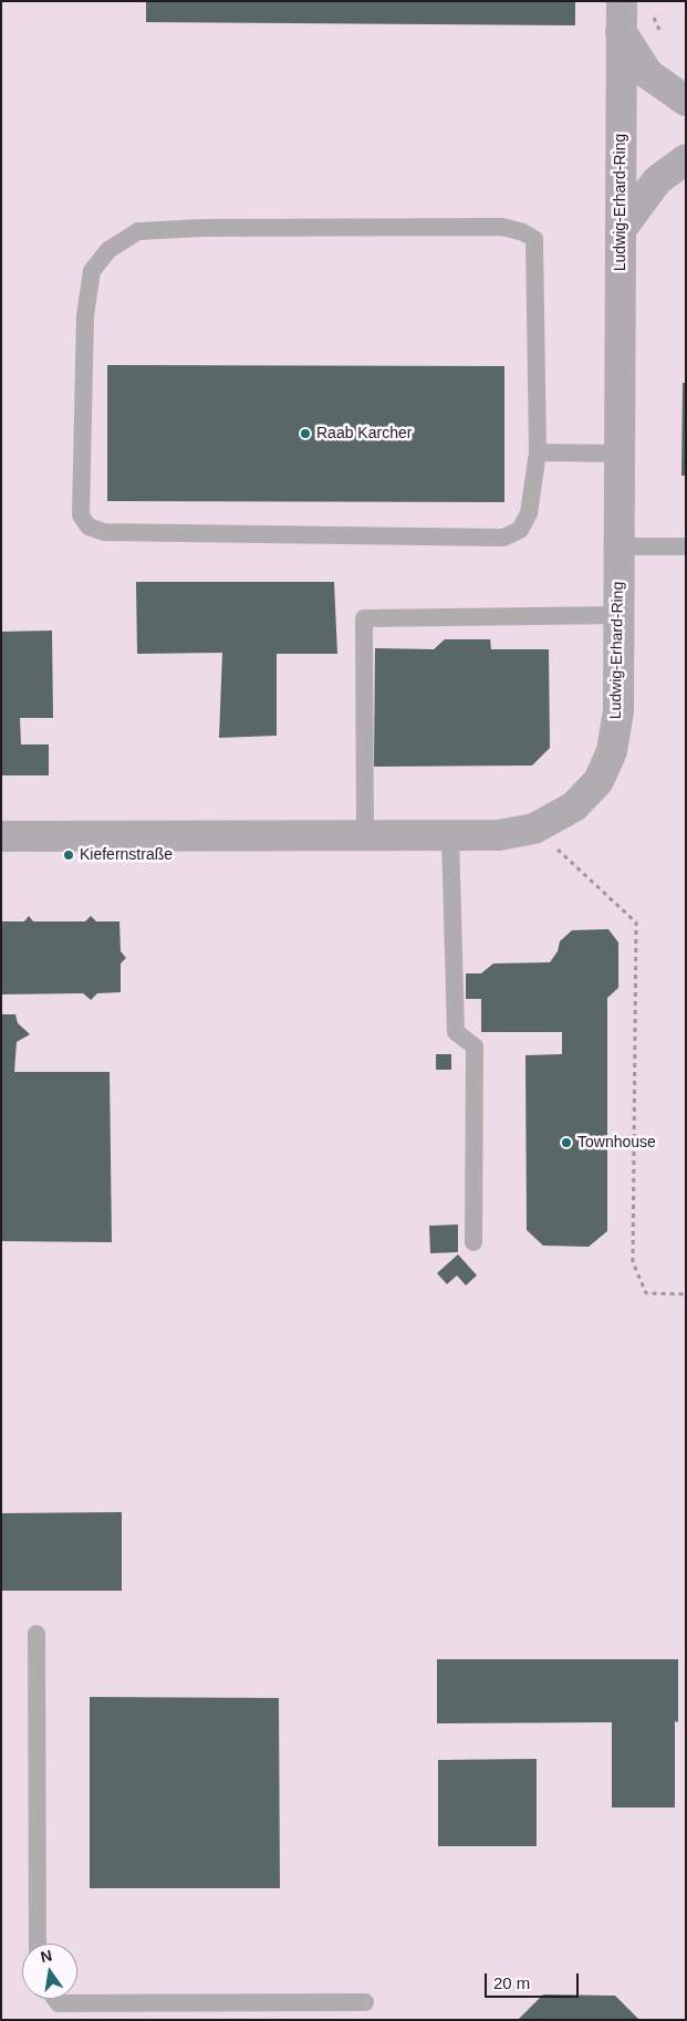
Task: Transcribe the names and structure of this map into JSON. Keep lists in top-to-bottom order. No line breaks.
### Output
{"streets":{"street":["Ludwig-Erhard-Ring"]},"places":["Raab Karcher","Kiefernstraße","Townhouse"],"scale_bar":"20 m","north":"top"}
